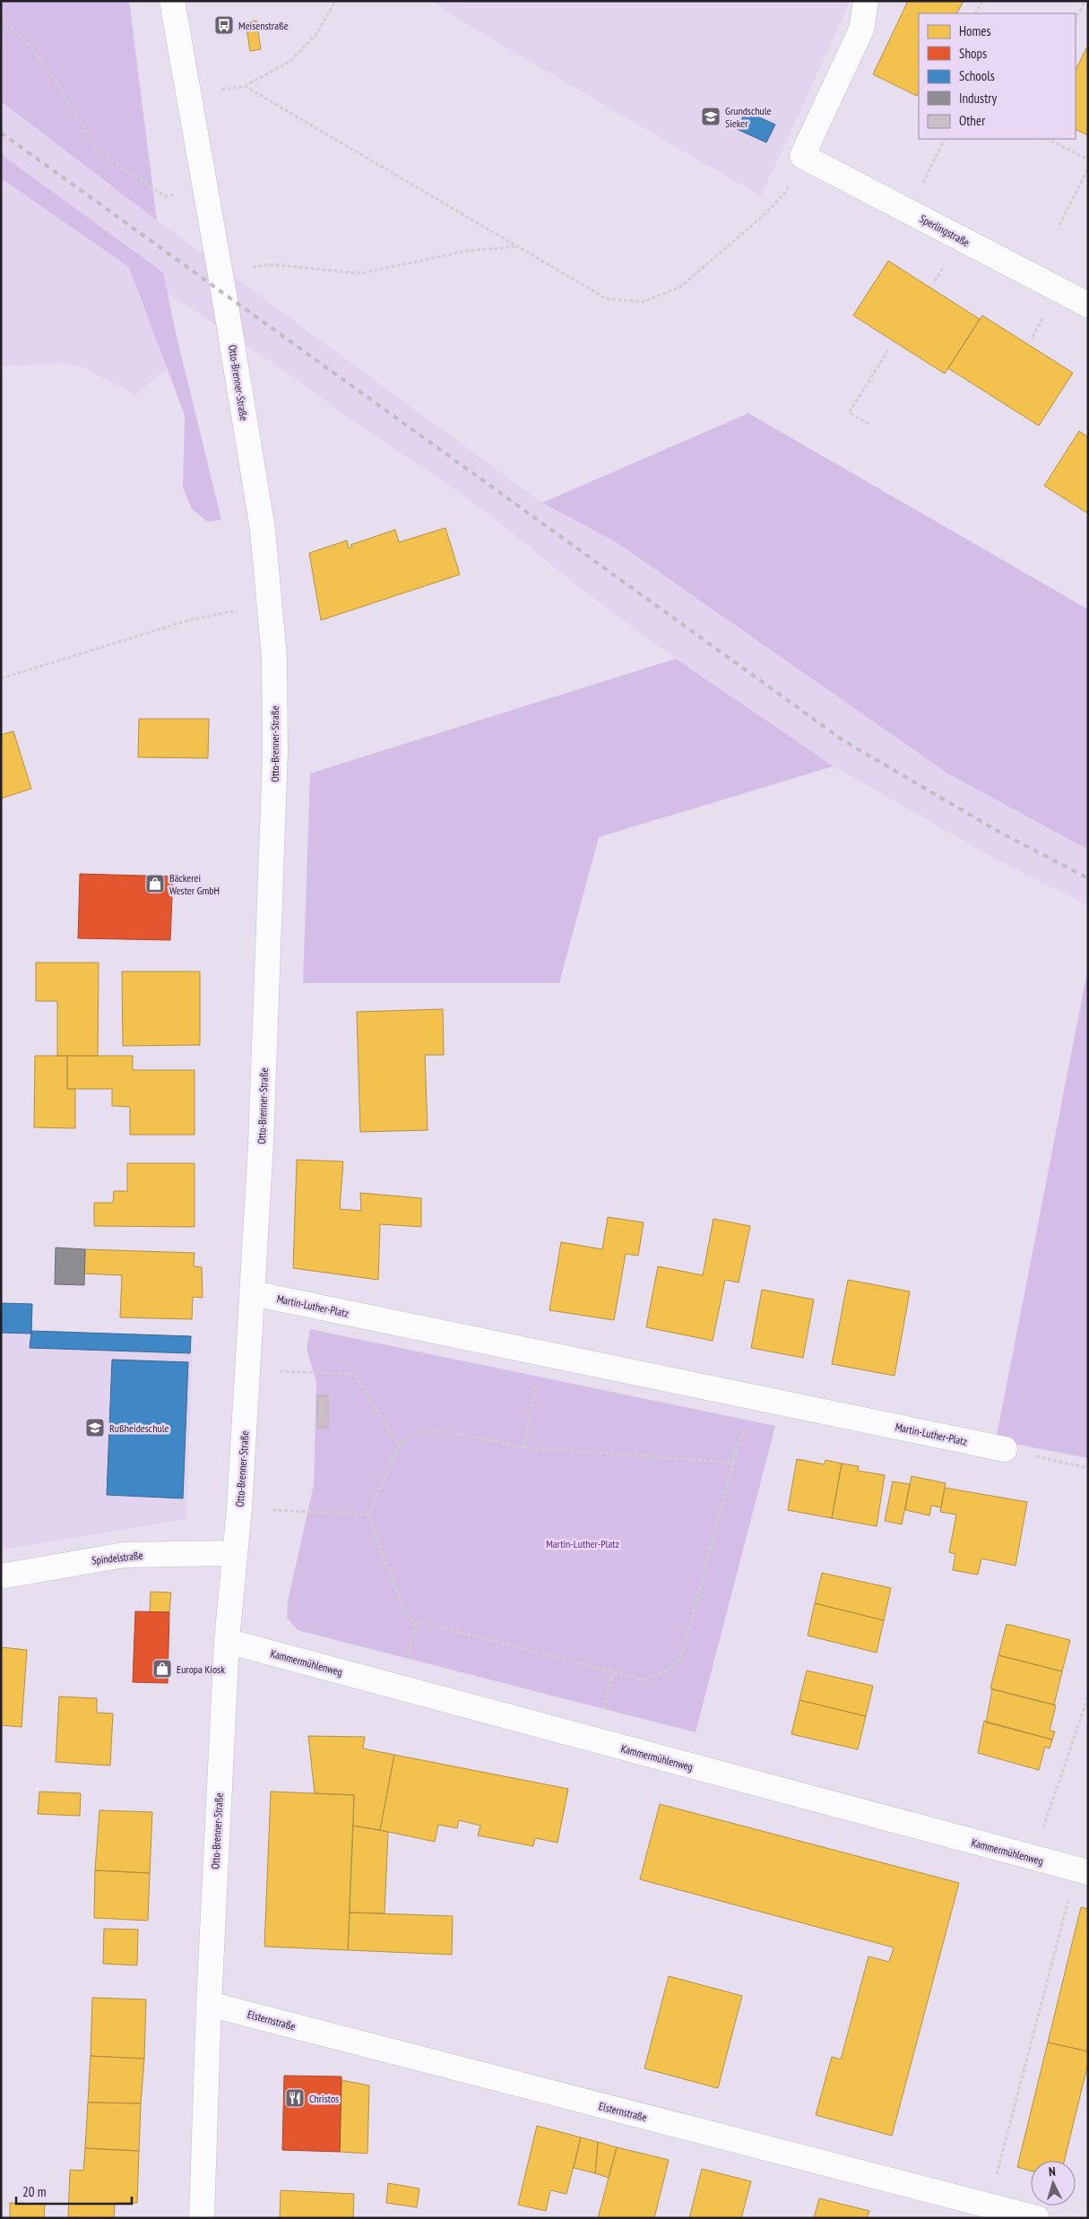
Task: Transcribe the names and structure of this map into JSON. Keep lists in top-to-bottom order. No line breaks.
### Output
{"streets":{"street":["Sperlingstraße","Otto-Brenner-Straße","Martin-Luther-Platz","Spindelstraße","Kammermühlenweg","Elsternstraße"]},"crossings":[["Otto-Brenner-Straße","Martin-Luther-Platz"],["Otto-Brenner-Straße","Spindelstraße"],["Otto-Brenner-Straße","Kammermühlenweg"],["Otto-Brenner-Straße","Elsternstraße"]],"parks":["Martin-Luther-Platz"],"places":{"bus stop":["Meisenstraße"],"school or university":["Grundschule Sieker","Rußheideschule"],"shop":["Bäckerei Wester GmbH","Europa Kiosk"],"restaurant":["Christos"]},"legend":["Homes","Shops","Schools","Industry","Other"],"scale_bar":"20 m","north":"top"}
